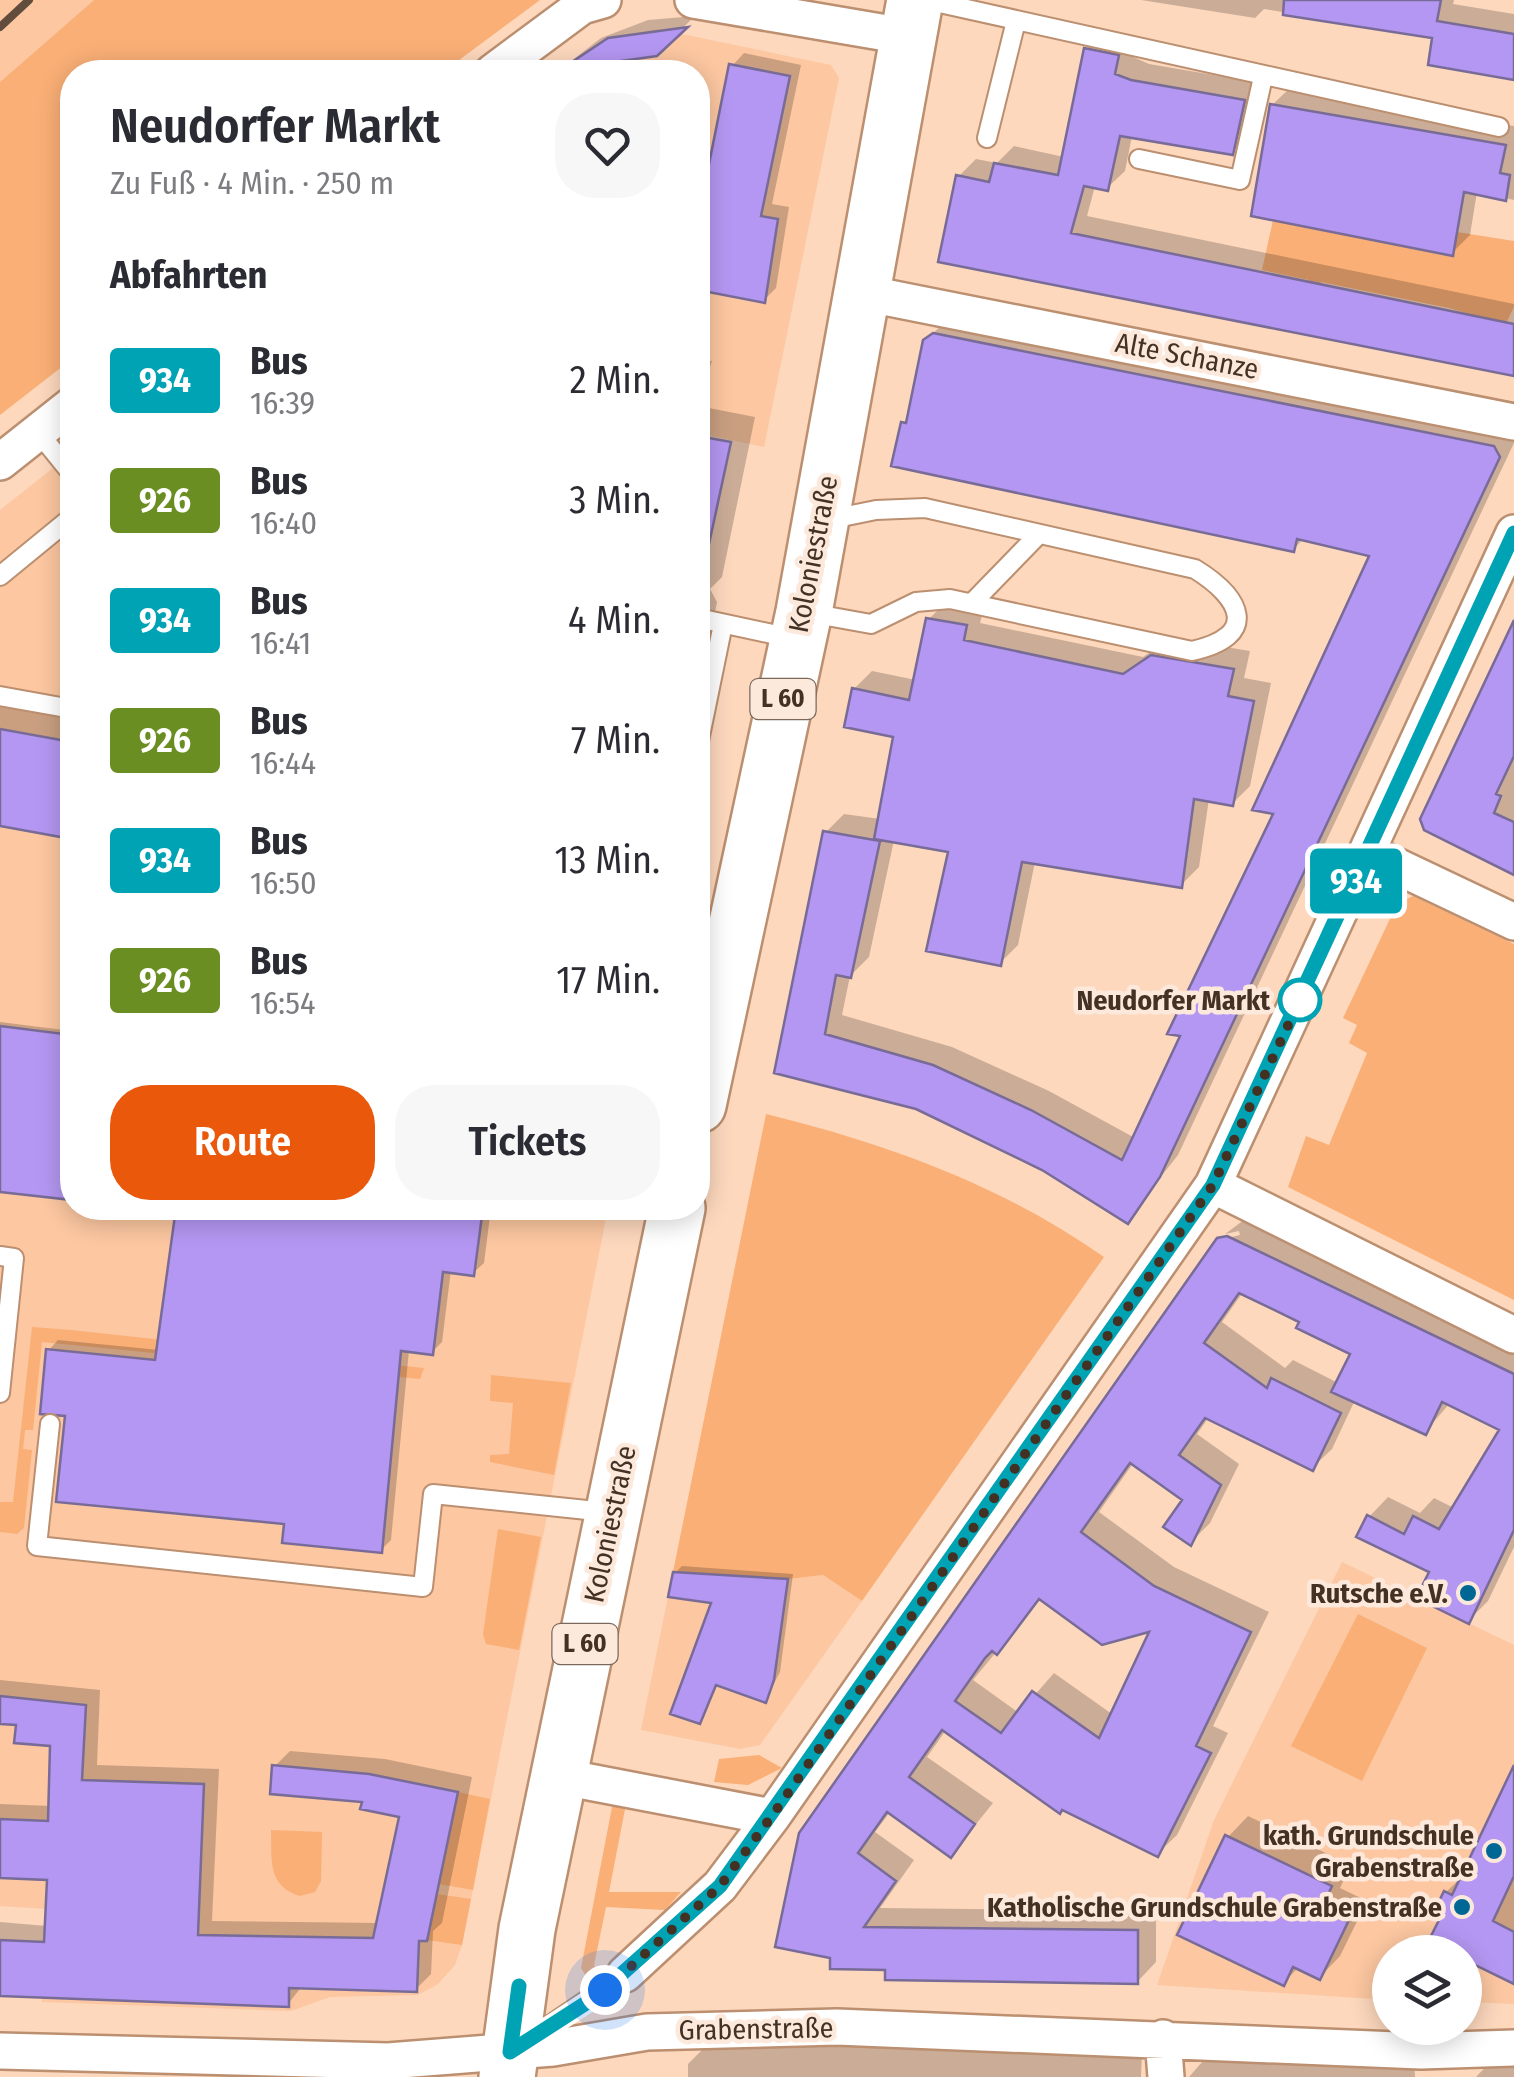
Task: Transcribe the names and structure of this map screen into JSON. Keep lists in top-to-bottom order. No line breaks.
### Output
{"streets":{"main road":["Koloniestraße","L 60"],"street":["Alte Schanze","Grabenstraße"]},"crossings":[["Alte Schanze","Koloniestraße"],["Koloniestraße","Grabenstraße"]],"places":["Neudorfer Markt","Rutsche e.V.","kath. Grundschule Grabenstraße","Katholische Grundschule Grabenstraße"],"lines":["bus line 934"],"page":{"on_map":"934","heading":[["Neudorfer Markt","Zu Fuß · 4 Min. · 250 m"],"Abfahrten"],"list":[{"mark":"934","name":"Bus","note":"16:39","value":"2 Min."},{"mark":"926","name":"Bus","note":"16:40","value":"3 Min."},{"mark":"934","name":"Bus","note":"16:41","value":"4 Min."},{"mark":"926","name":"Bus","note":"16:44","value":"7 Min."},{"mark":"934","name":"Bus","note":"16:50","value":"13 Min."},{"mark":"926","name":"Bus","note":"16:54","value":"17 Min."}],"buttons":["Route","Tickets"]}}
